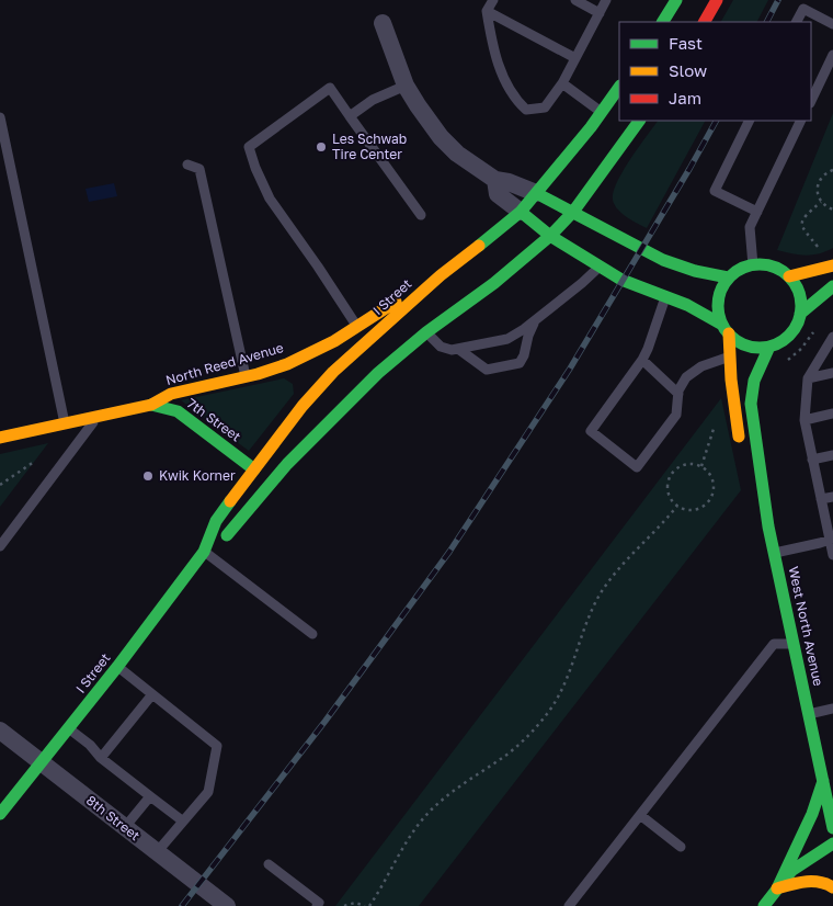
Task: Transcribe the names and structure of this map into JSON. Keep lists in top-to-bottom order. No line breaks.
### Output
{"streets":{"street":["I Street","North Reed Avenue","7th Street","West North Avenue","8th Street"]},"crossings":[["I Street","North Reed Avenue"],["I Street","7th Street"],["I Street","8th Street"],["North Reed Avenue","7th Street"]],"places":["Les Schwab Tire Center","Kwik Korner"],"legend":["Fast","Slow","Jam"]}
